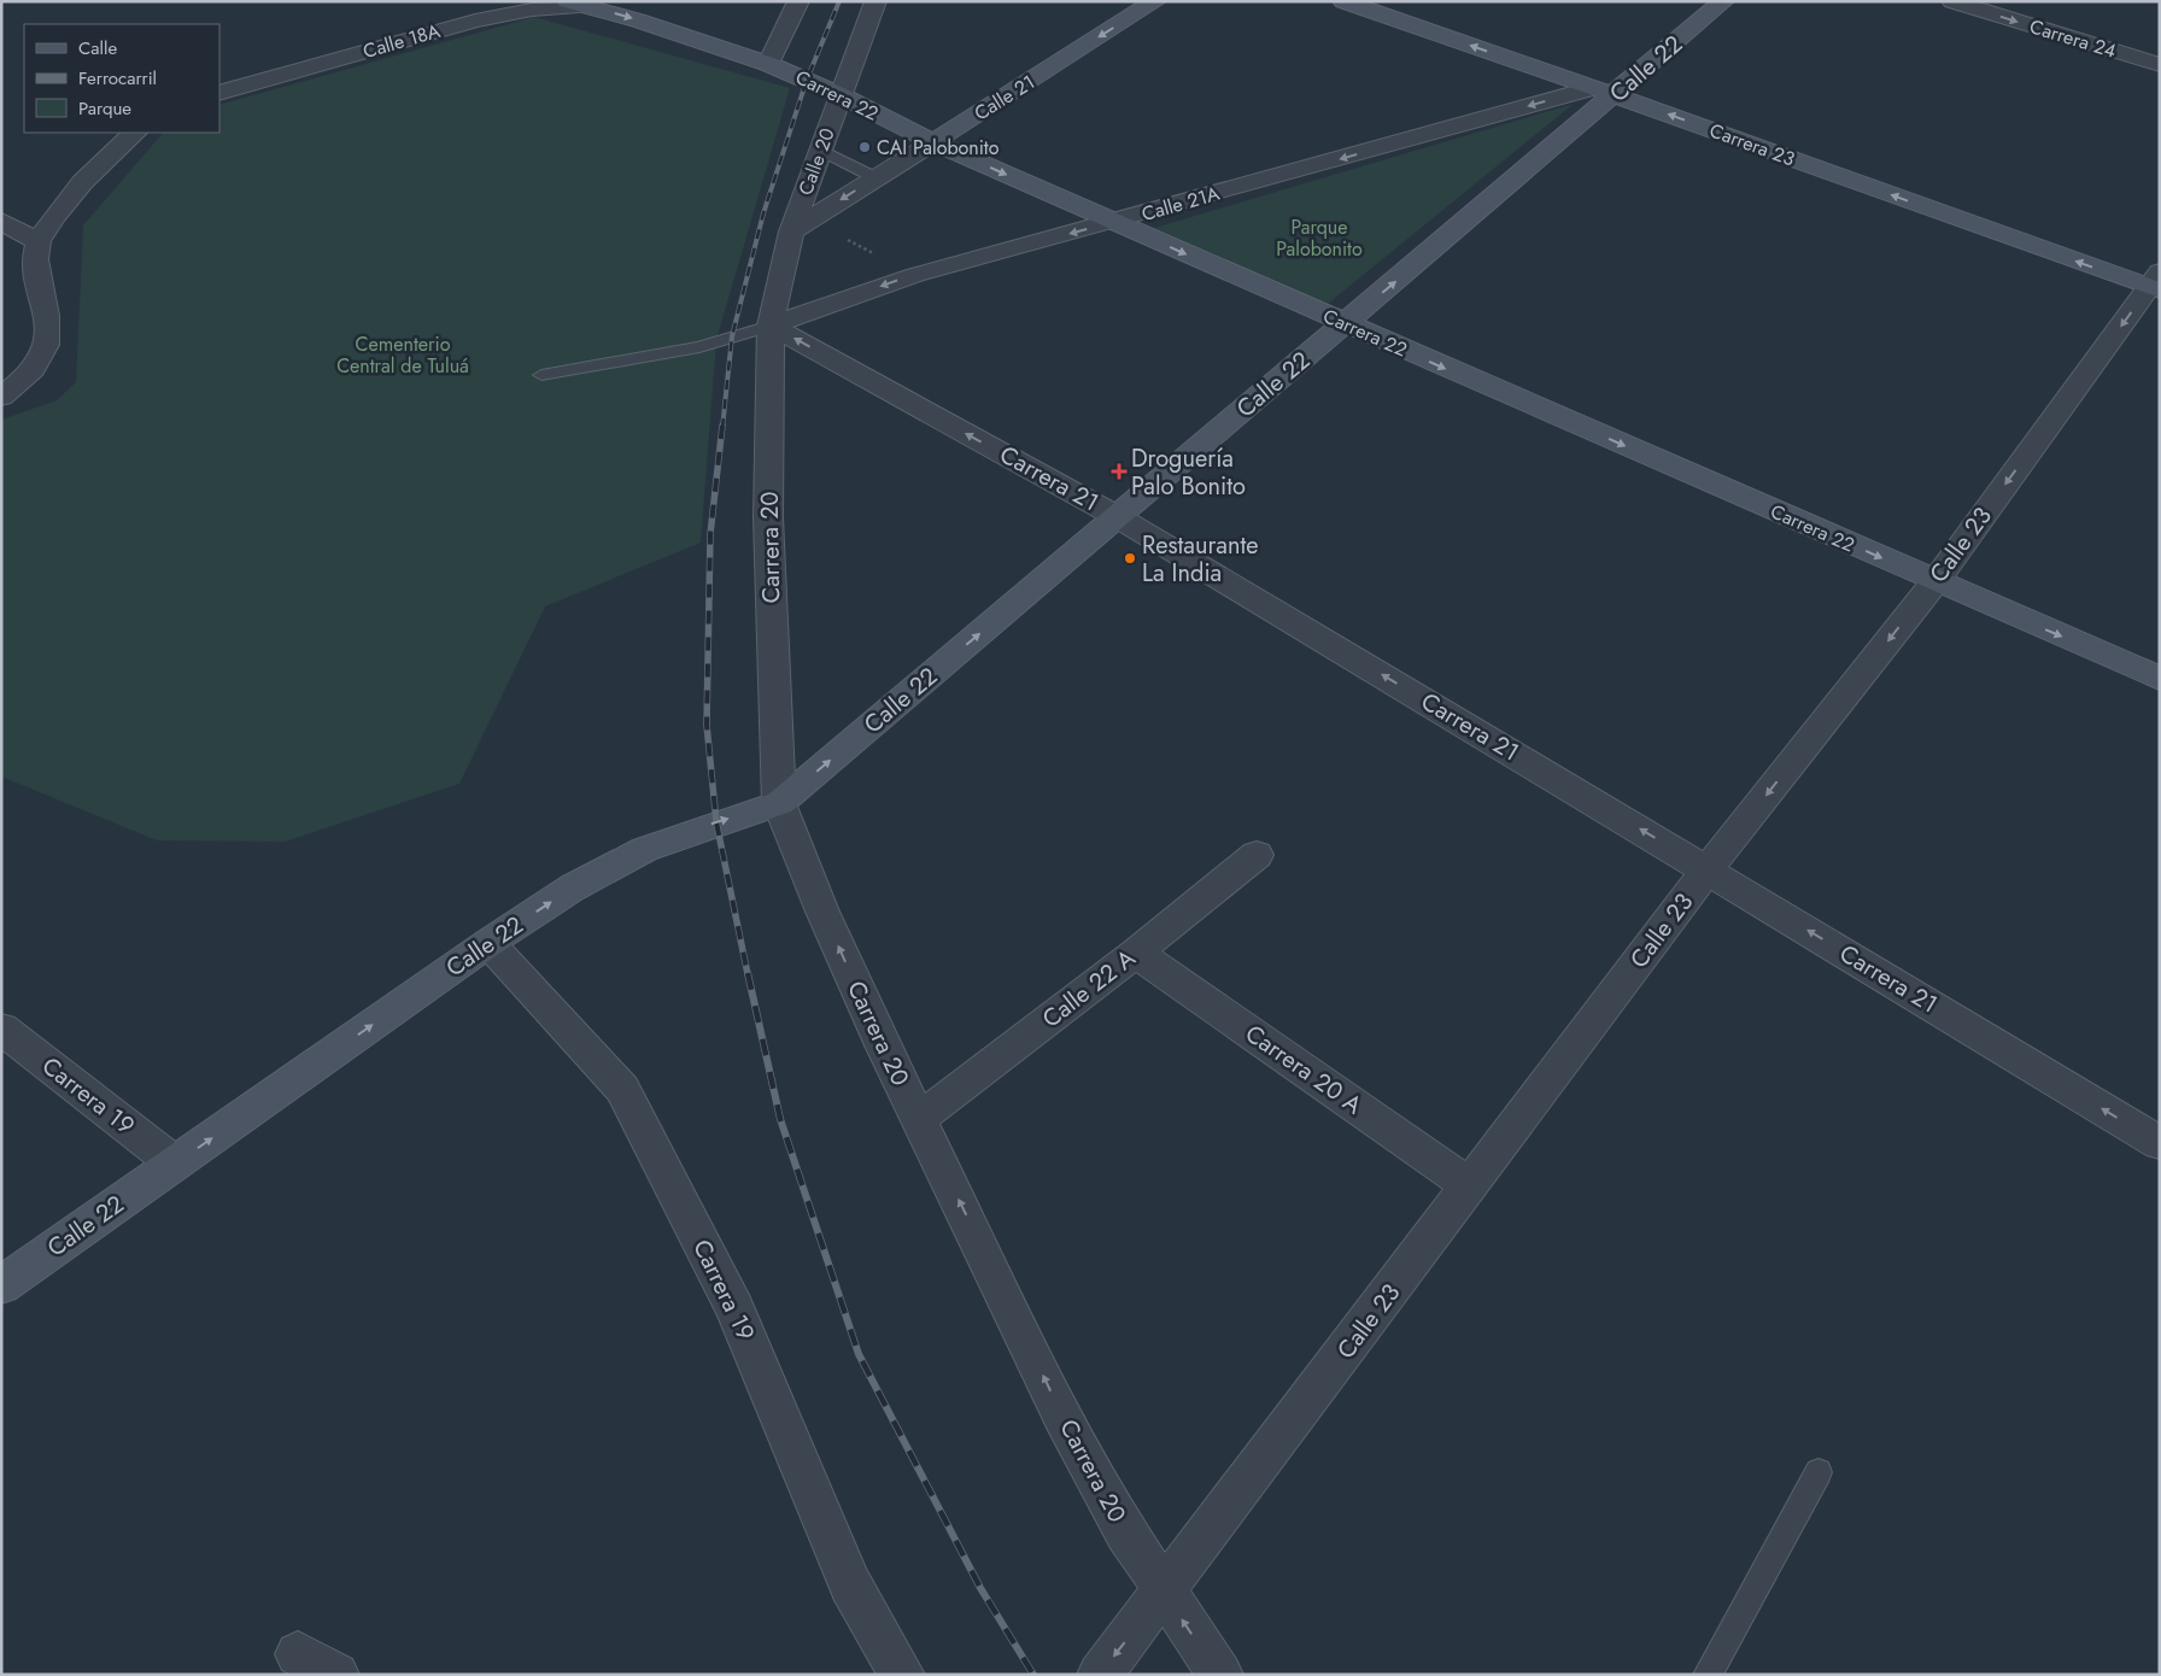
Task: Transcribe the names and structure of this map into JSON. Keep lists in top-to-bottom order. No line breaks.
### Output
{"streets":{"street":["Carrera 24","Calle 18A","Calle 22","Carrera 22","Calle 21","Carrera 23","Calle 20","Calle 21A","Carrera 21","Calle 23","Carrera 20","Calle 22 A","Carrera 20 A","Carrera 19"]},"crossings":[["Calle 18A","Carrera 22"],["Calle 22","Carrera 22"],["Calle 22","Carrera 23"],["Calle 22","Calle 21A"],["Calle 22","Carrera 21"],["Calle 22","Carrera 20"],["Calle 22","Carrera 19"],["Carrera 22","Calle 21"],["Carrera 22","Calle 20"],["Carrera 22","Calle 21A"],["Carrera 22","Calle 23"],["Calle 21","Calle 20"],["Carrera 23","Calle 21A"],["Carrera 23","Calle 23"],["Calle 20","Calle 21A"],["Calle 20","Carrera 21"],["Calle 20","Carrera 20"],["Calle 21A","Carrera 21"],["Calle 21A","Carrera 20"],["Carrera 21","Calle 23"],["Carrera 21","Carrera 20"],["Calle 23","Carrera 20"],["Calle 23","Carrera 20 A"],["Carrera 20","Calle 22 A"],["Calle 22 A","Carrera 20 A"]],"one_way":["Carrera 24","Calle 22","Carrera 22","Calle 21","Carrera 23","Calle 21A","Carrera 21","Calle 23","Carrera 20"],"parks":["Parque Palobonito","Cementerio Central de Tuluá"],"places":{"other":["CAI Palobonito","Restaurante La India"],"health":["Droguería Palo Bonito"]},"legend":["Calle","Ferrocarril","Parque"]}
